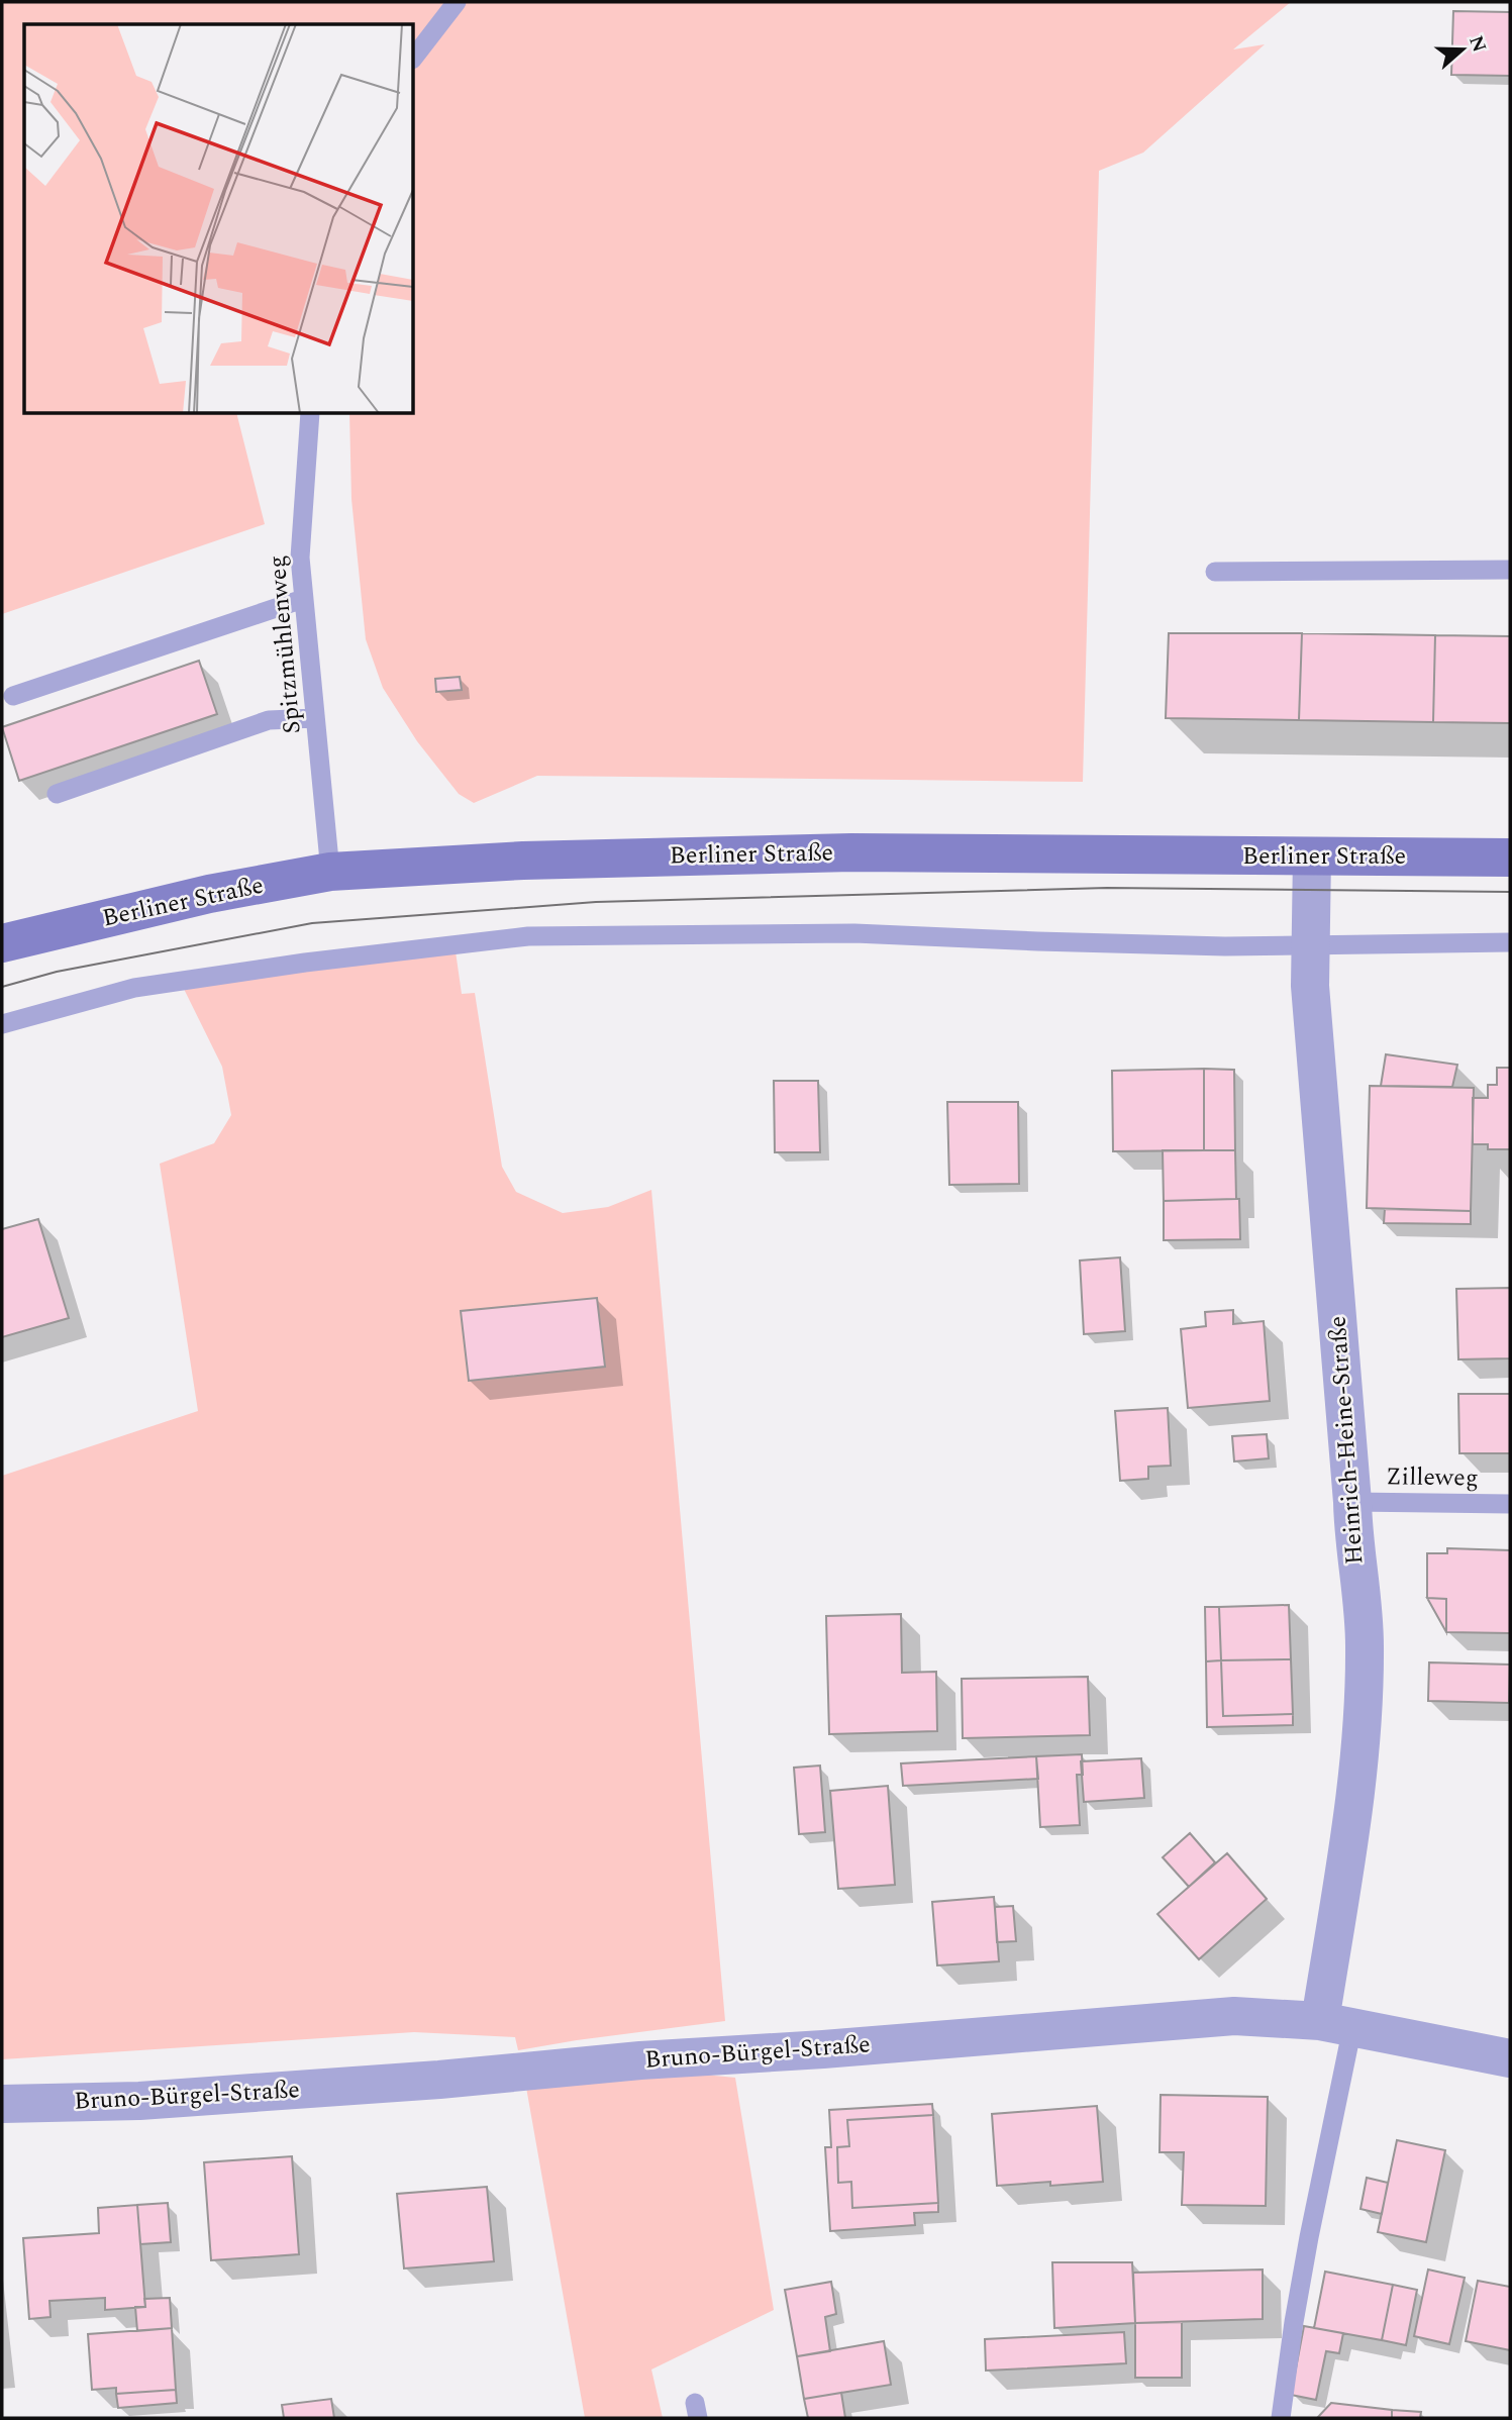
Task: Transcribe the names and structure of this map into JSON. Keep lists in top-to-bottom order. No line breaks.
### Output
{"streets":{"street":["Berliner Straße","Heinrich-Heine-Straße","Bruno-Bürgel-Straße"],"lane":["Spitzmühlenweg","Zilleweg"]},"crossings":[["Spitzmühlenweg","Berliner Straße"],["Berliner Straße","Heinrich-Heine-Straße"],["Heinrich-Heine-Straße","Zilleweg"],["Heinrich-Heine-Straße","Bruno-Bürgel-Straße"]],"north":"right"}
